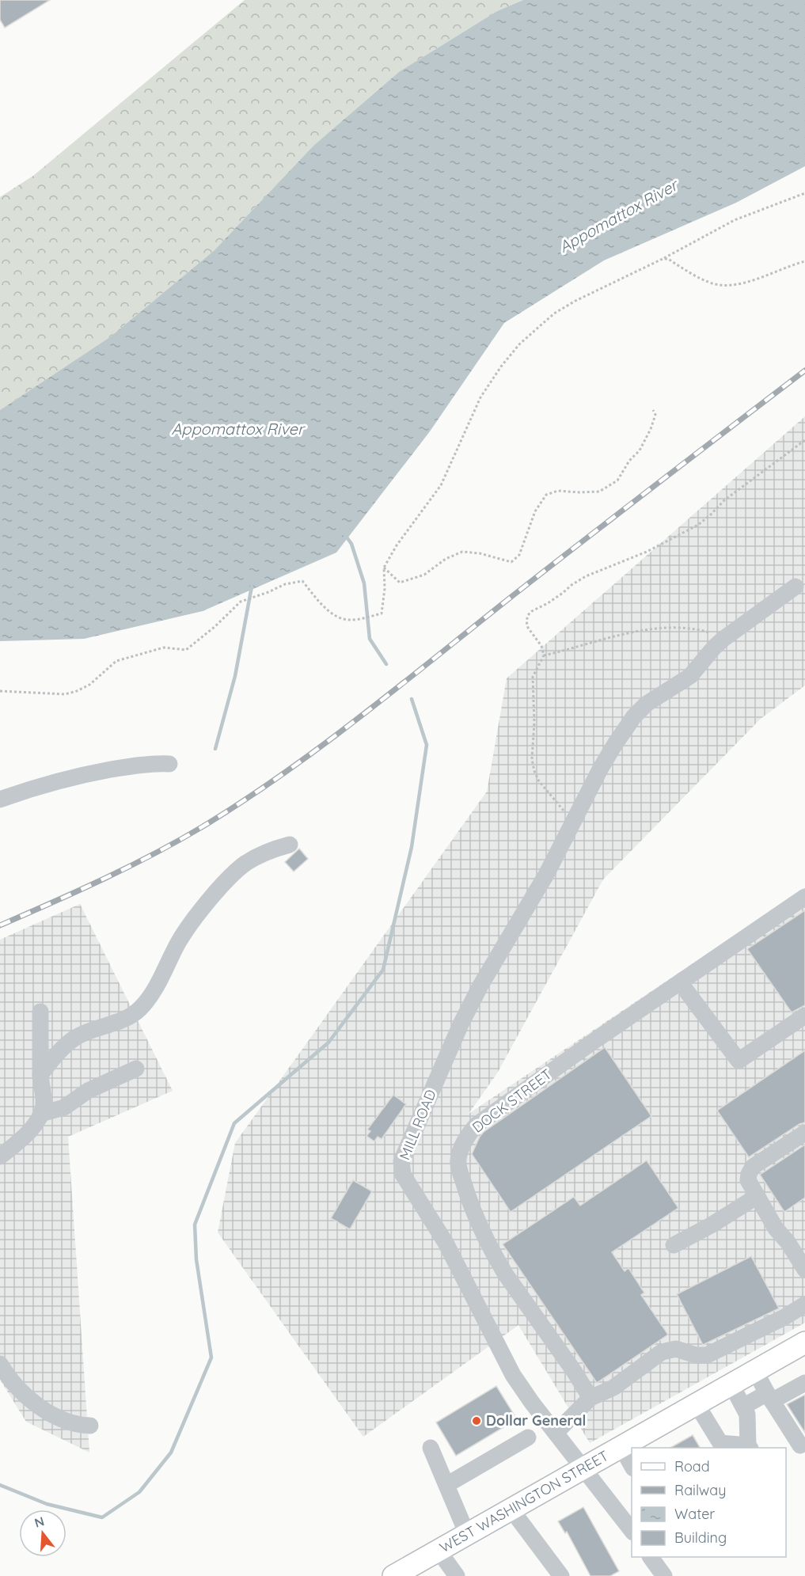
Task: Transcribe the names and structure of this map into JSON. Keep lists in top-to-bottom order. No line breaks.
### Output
{"streets":{"main road":["WEST WASHINGTON STREET"],"street":["DOCK STREET","MILL ROAD"]},"crossings":[["MILL ROAD","WEST WASHINGTON STREET"]],"water":["Appomattox River"],"places":["Dollar General"],"legend":["Road","Railway","Water","Building"],"north":"top"}
